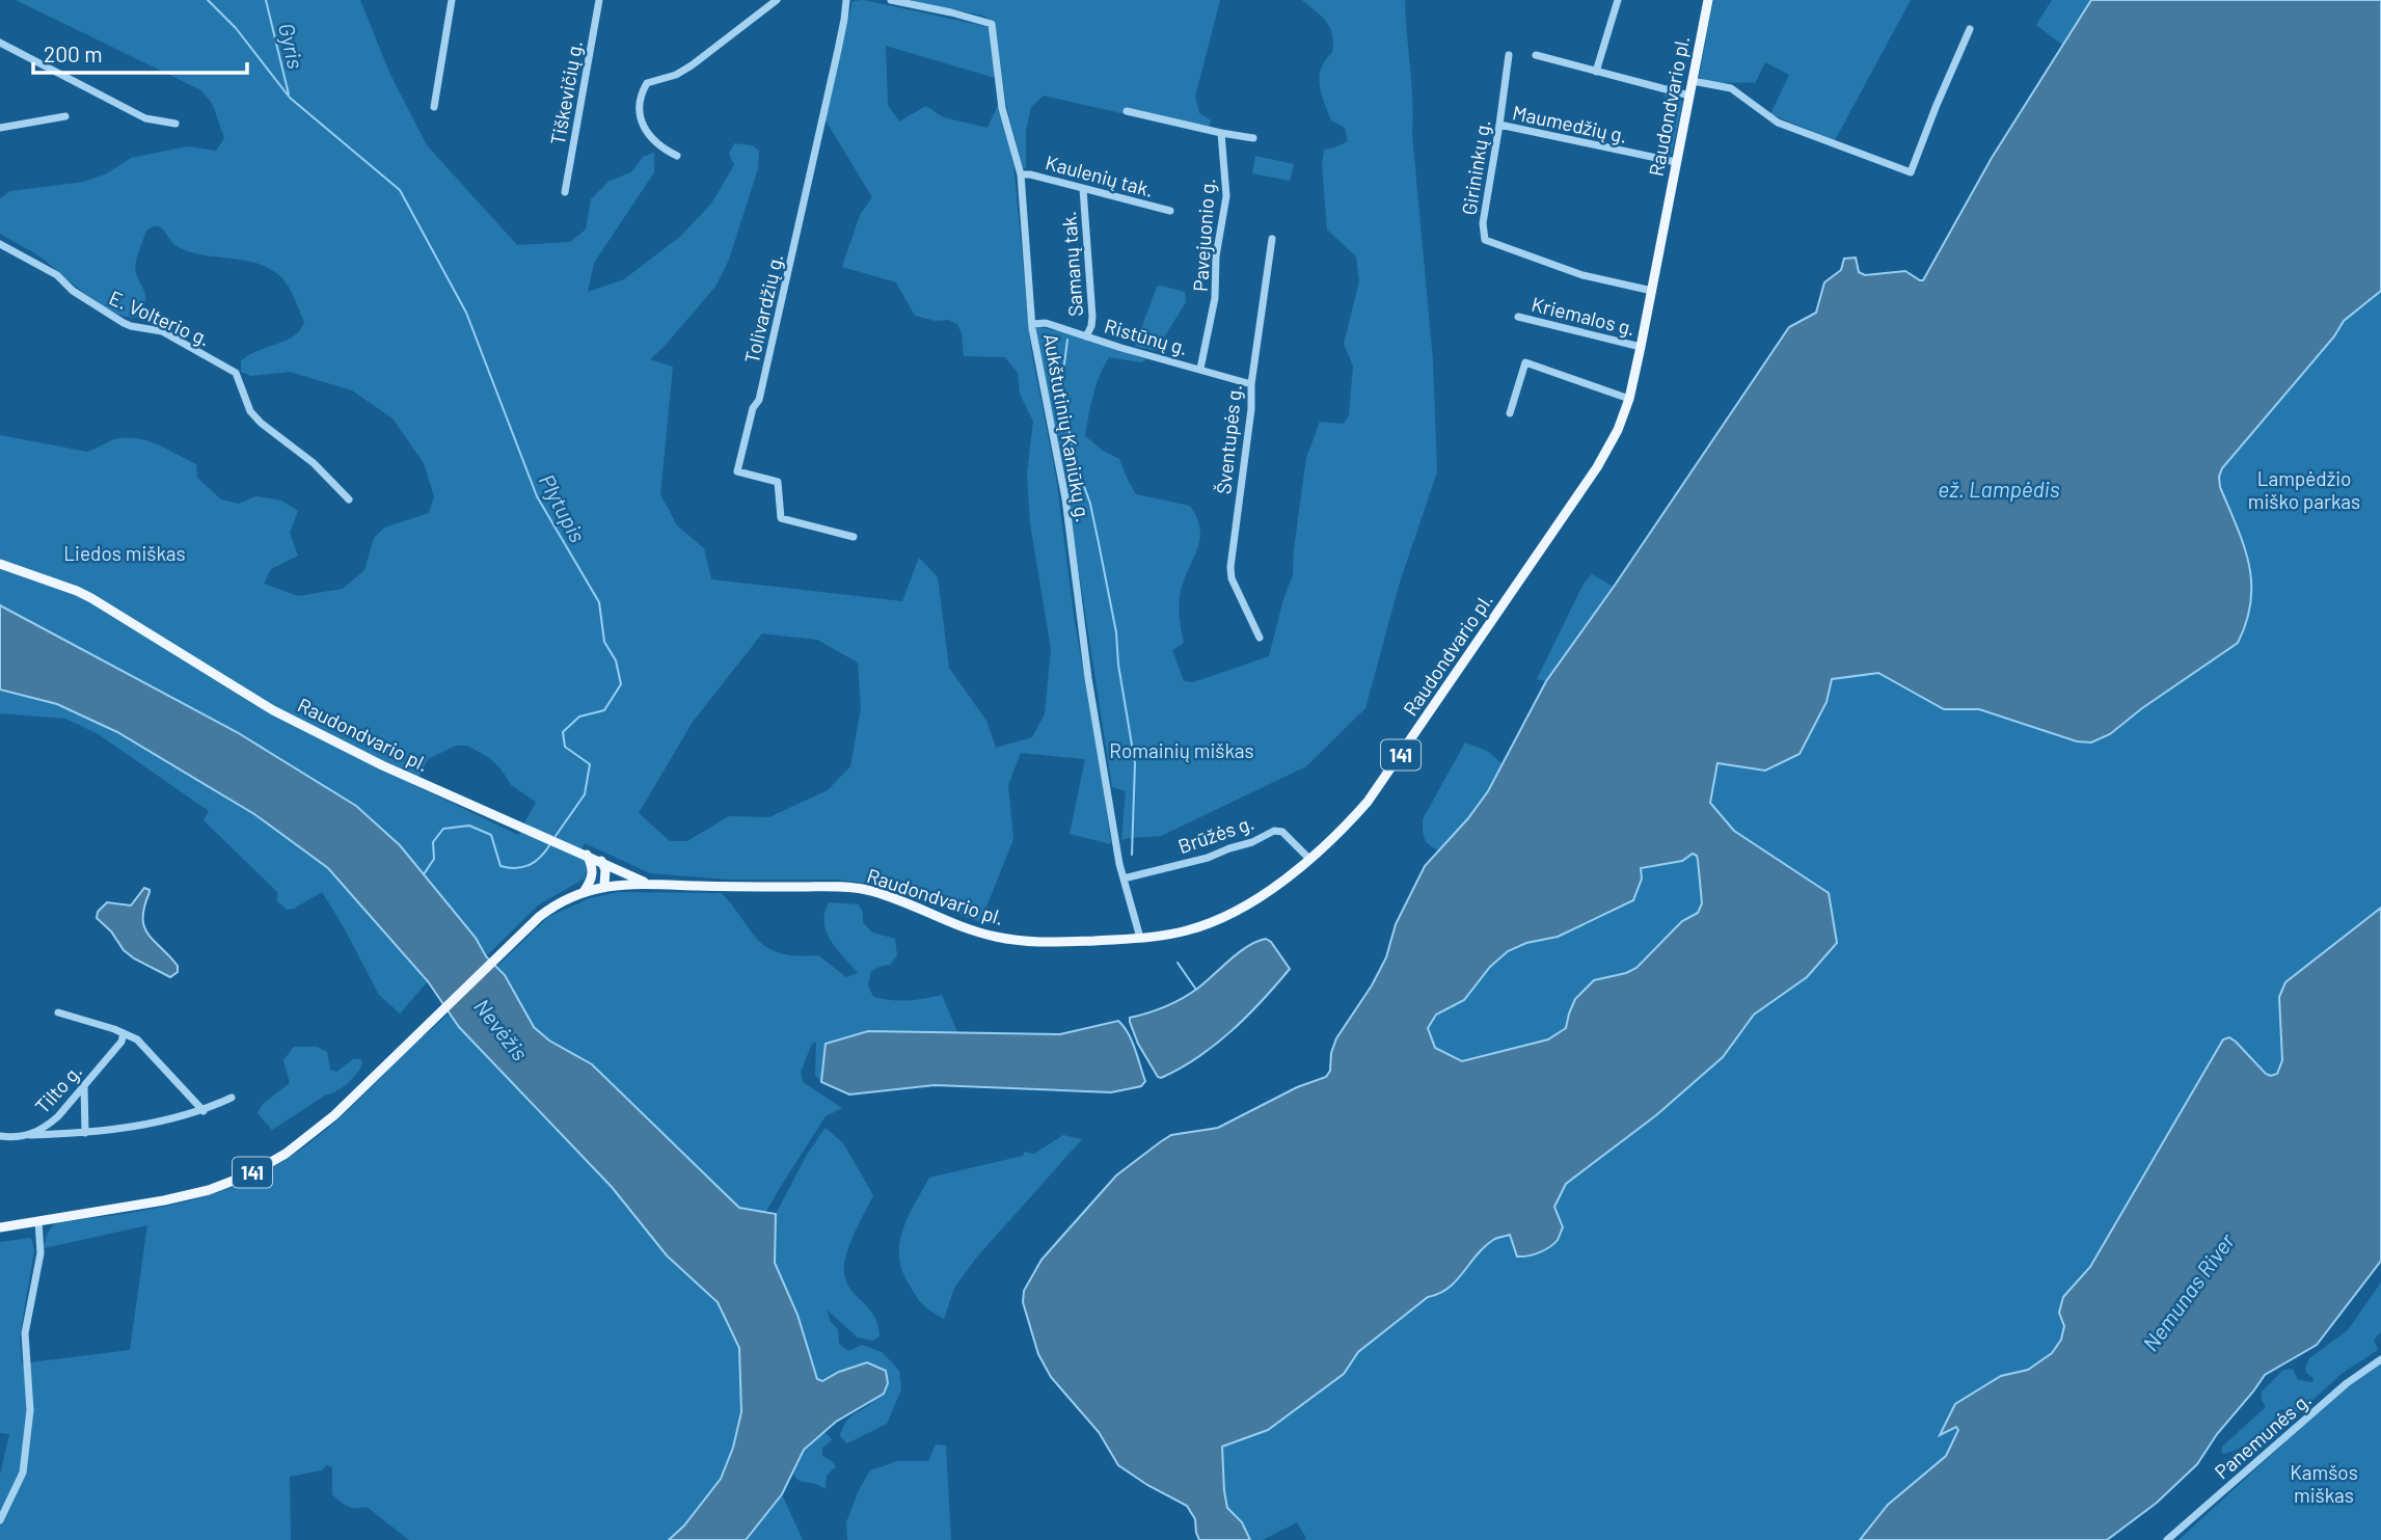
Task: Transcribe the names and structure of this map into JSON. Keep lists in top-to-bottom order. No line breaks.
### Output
{"streets":{"main road":["Raudondvario pl.","141"],"street":["Tiškevičių g.","Maumedžių g.","Girininkų g.","Kaulenių tak.","Pavejuonio g.","Samanų tak.","Tolivardžių g.","Kriemalos g.","E. Volterio g.","Ristūnų g.","Aukštutinių Kaniūkų g.","Šventupės g.","Brūžės g.","Tilto g.","Panemunės g."]},"crossings":[["Raudondvario pl.","Maumedžių g."],["Raudondvario pl.","Girininkų g."],["Raudondvario pl.","Kriemalos g."],["Raudondvario pl.","Aukštutinių Kaniūkų g."],["Raudondvario pl.","141"],["Raudondvario pl.","Brūžės g."],["Maumedžių g.","Girininkų g."],["Kaulenių tak.","Samanų tak."],["Kaulenių tak.","Aukštutinių Kaniūkų g."],["Pavejuonio g.","Ristūnų g."],["Samanų tak.","Ristūnų g."],["Ristūnų g.","Aukštutinių Kaniūkų g."],["Ristūnų g.","Šventupės g."],["Aukštutinių Kaniūkų g.","Brūžės g."]],"water":["Gyris","ež. Lampėdis","Plytupis","Nevėžis","Nemunas River"],"parks":["Lampėdžio miško parkas","Liedos miškas","Romainių miškas","Kamšos miškas"],"scale_bar":"200 m"}
